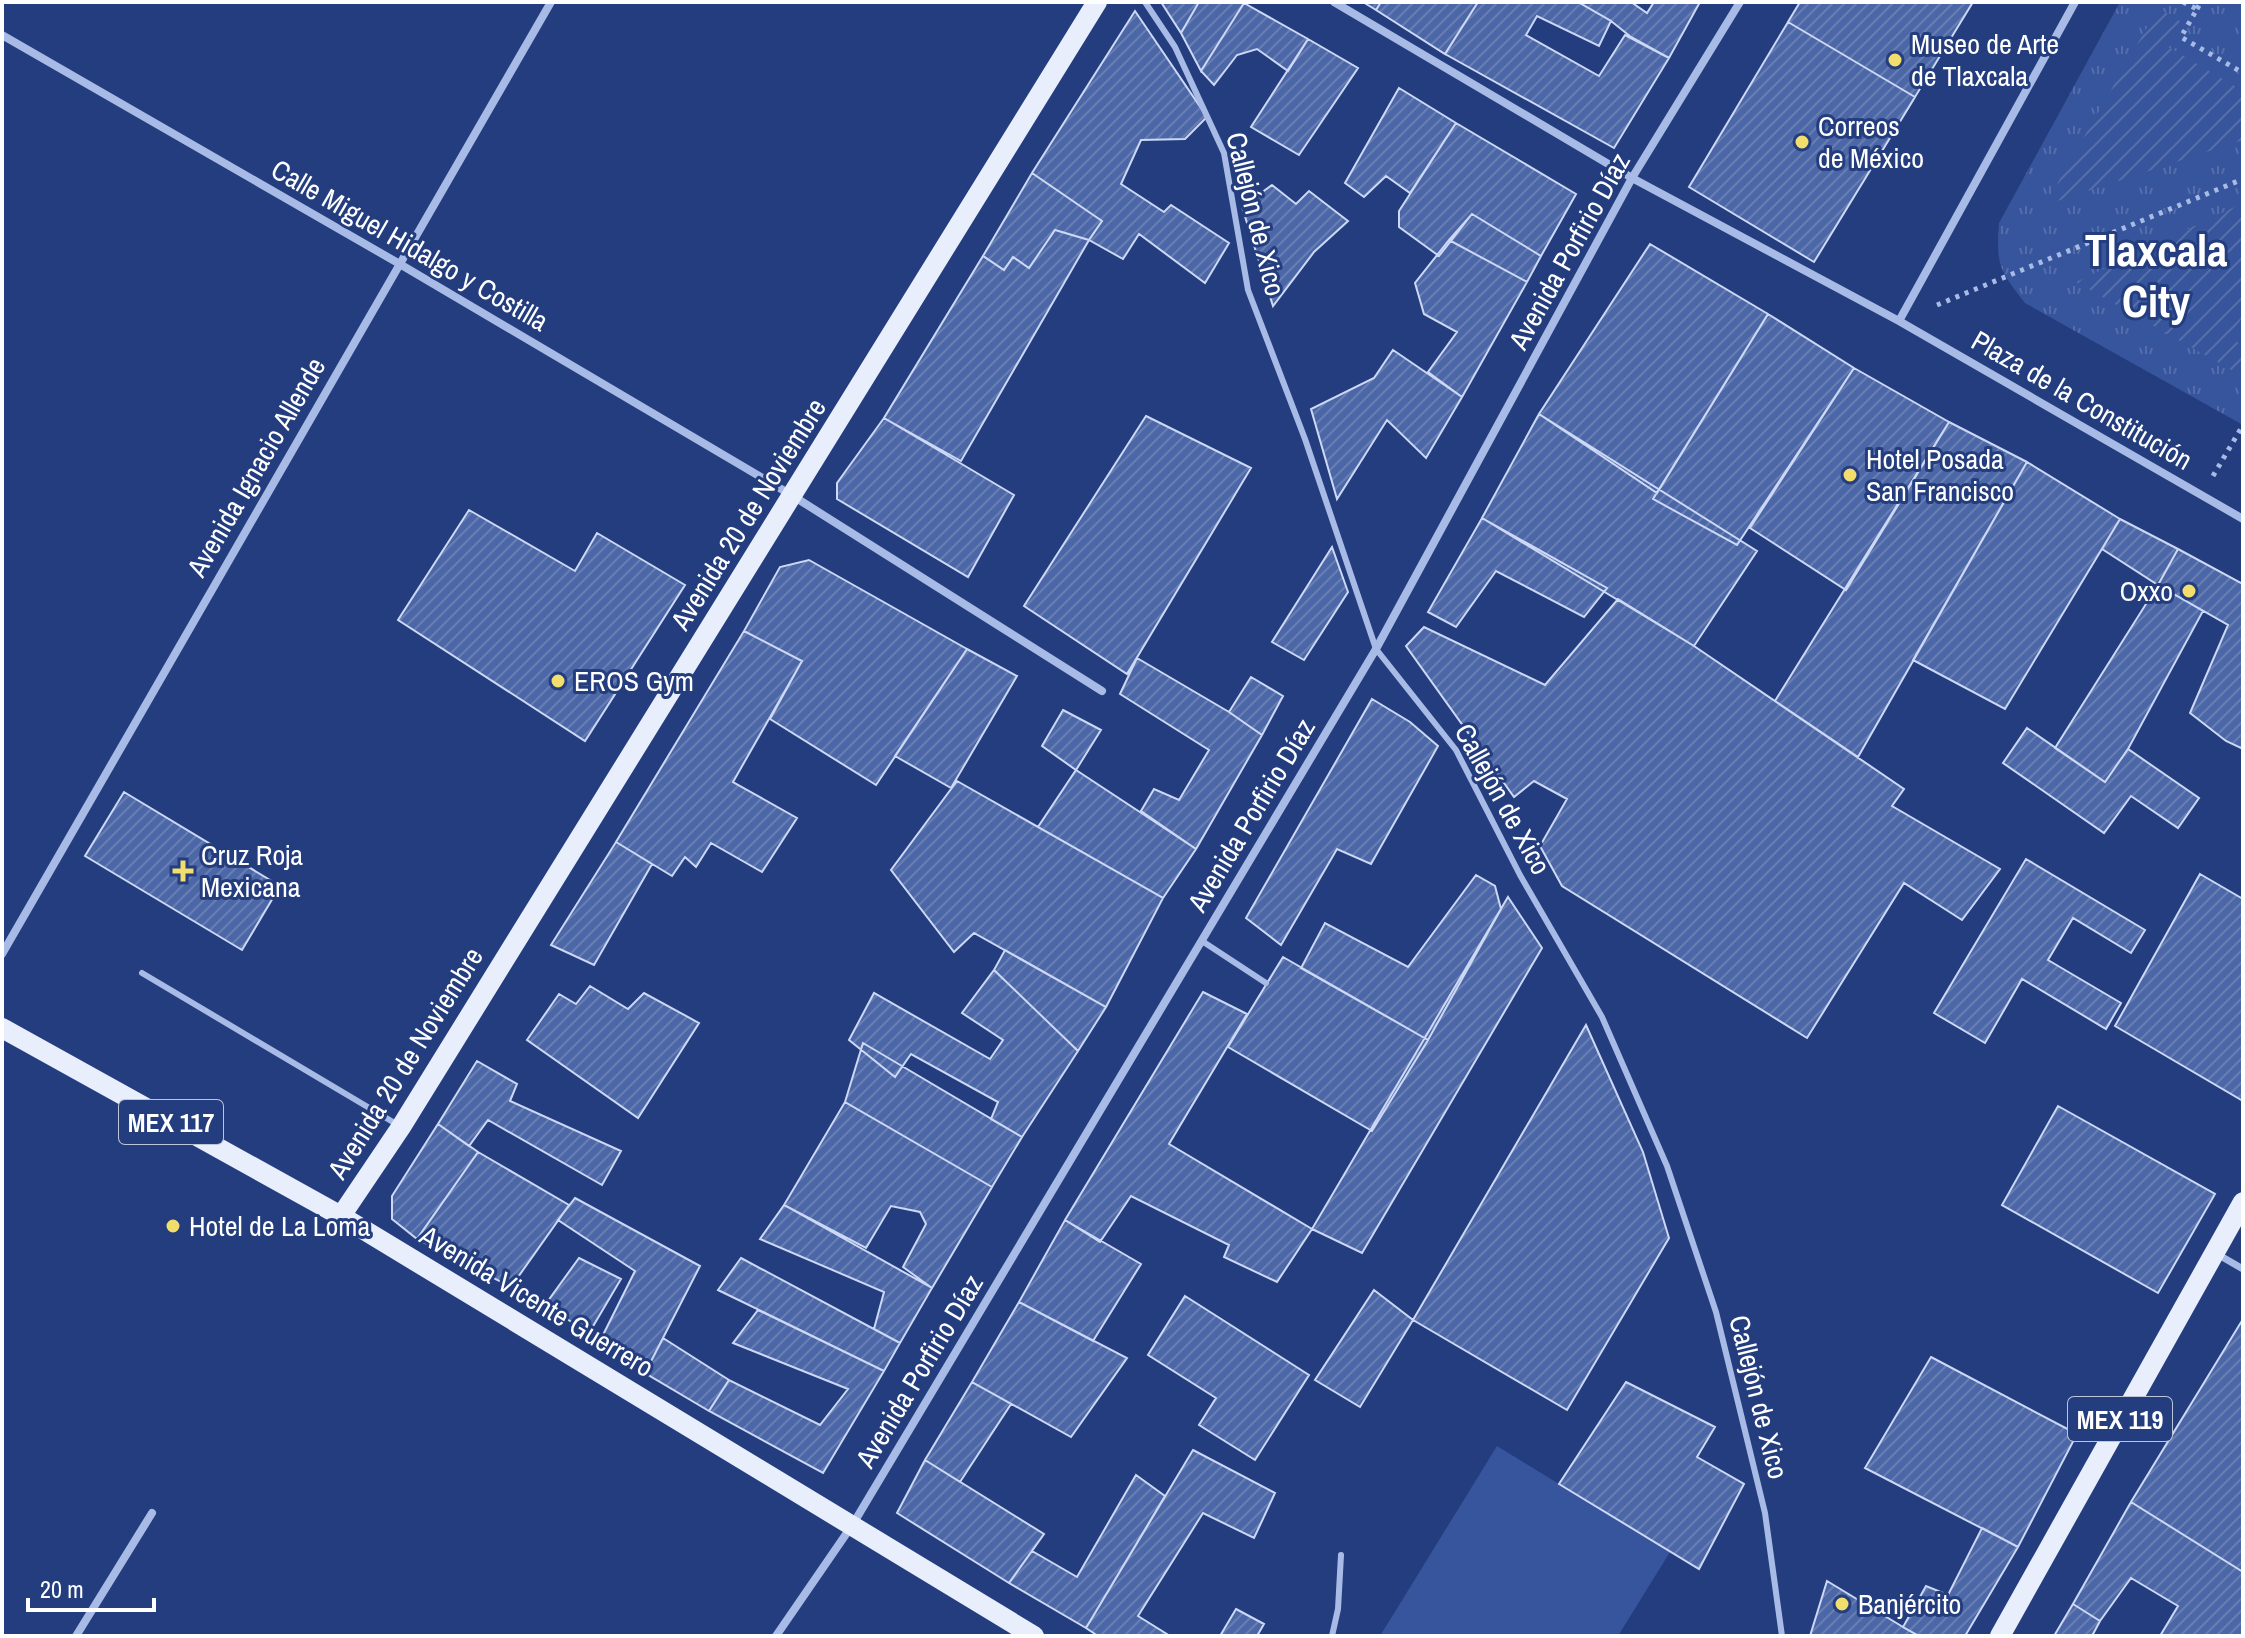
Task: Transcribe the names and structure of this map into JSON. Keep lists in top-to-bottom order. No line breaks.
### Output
{"streets":{"main road":["Avenida 20 de Noviembre","MEX 117","Avenida Vicente Guerrero","MEX 119"],"street":["Calle Miguel Hidalgo y Costilla","Avenida Porfirio Díaz","Plaza de la Constitución","Avenida Ignacio Allende"],"lane":["Callejón de Xico"]},"crossings":[["Callejón de Xico","Avenida Porfirio Díaz"],["Calle Miguel Hidalgo y Costilla","Avenida Ignacio Allende"],["Calle Miguel Hidalgo y Costilla","Avenida 20 de Noviembre"],["Avenida Porfirio Díaz","Plaza de la Constitución"],["Avenida Porfirio Díaz","Avenida Vicente Guerrero"],["Avenida 20 de Noviembre","Avenida Vicente Guerrero"]],"districts":["Tlaxcala City"],"places":{"other":["Museo de Arte de Tlaxcala","Correos de México","Hotel Posada San Francisco","Oxxo","EROS Gym","Hotel de La Loma","Banjército"],"health":["Cruz Roja Mexicana"]},"scale_bar":"20 m"}
